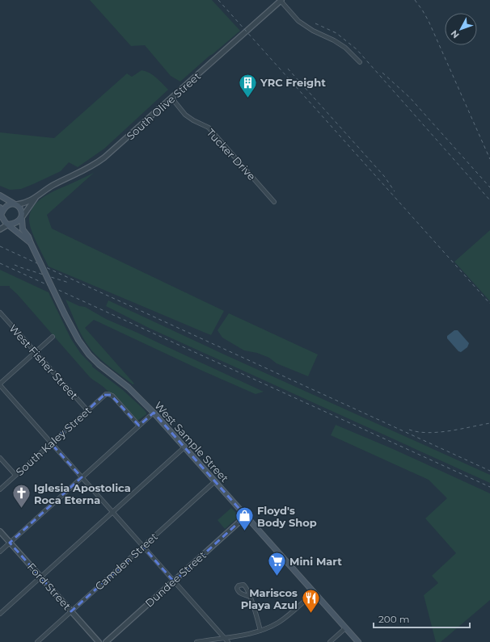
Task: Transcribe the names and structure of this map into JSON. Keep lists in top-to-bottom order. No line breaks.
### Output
{"streets":{"main road":["West Sample Street"],"street":["South Olive Street","Tucker Drive","West Fisher Street","South Kaley Street","Camden Street","Dundee Street","Ford Street"]},"crossings":[["South Olive Street","Tucker Drive"],["South Olive Street","West Sample Street"],["West Fisher Street","South Kaley Street"],["West Sample Street","Camden Street"],["West Sample Street","Dundee Street"],["Camden Street","Ford Street"]],"places":{"building":["YRC Freight"],"church":["Iglesia Apostolica Roca Eterna"],"shop":["Floyd's Body Shop"],"supermarket":["Mini Mart"],"restaurant":["Mariscos Playa Azul"]},"scale_bar":"200 m","north":"bottom left"}
